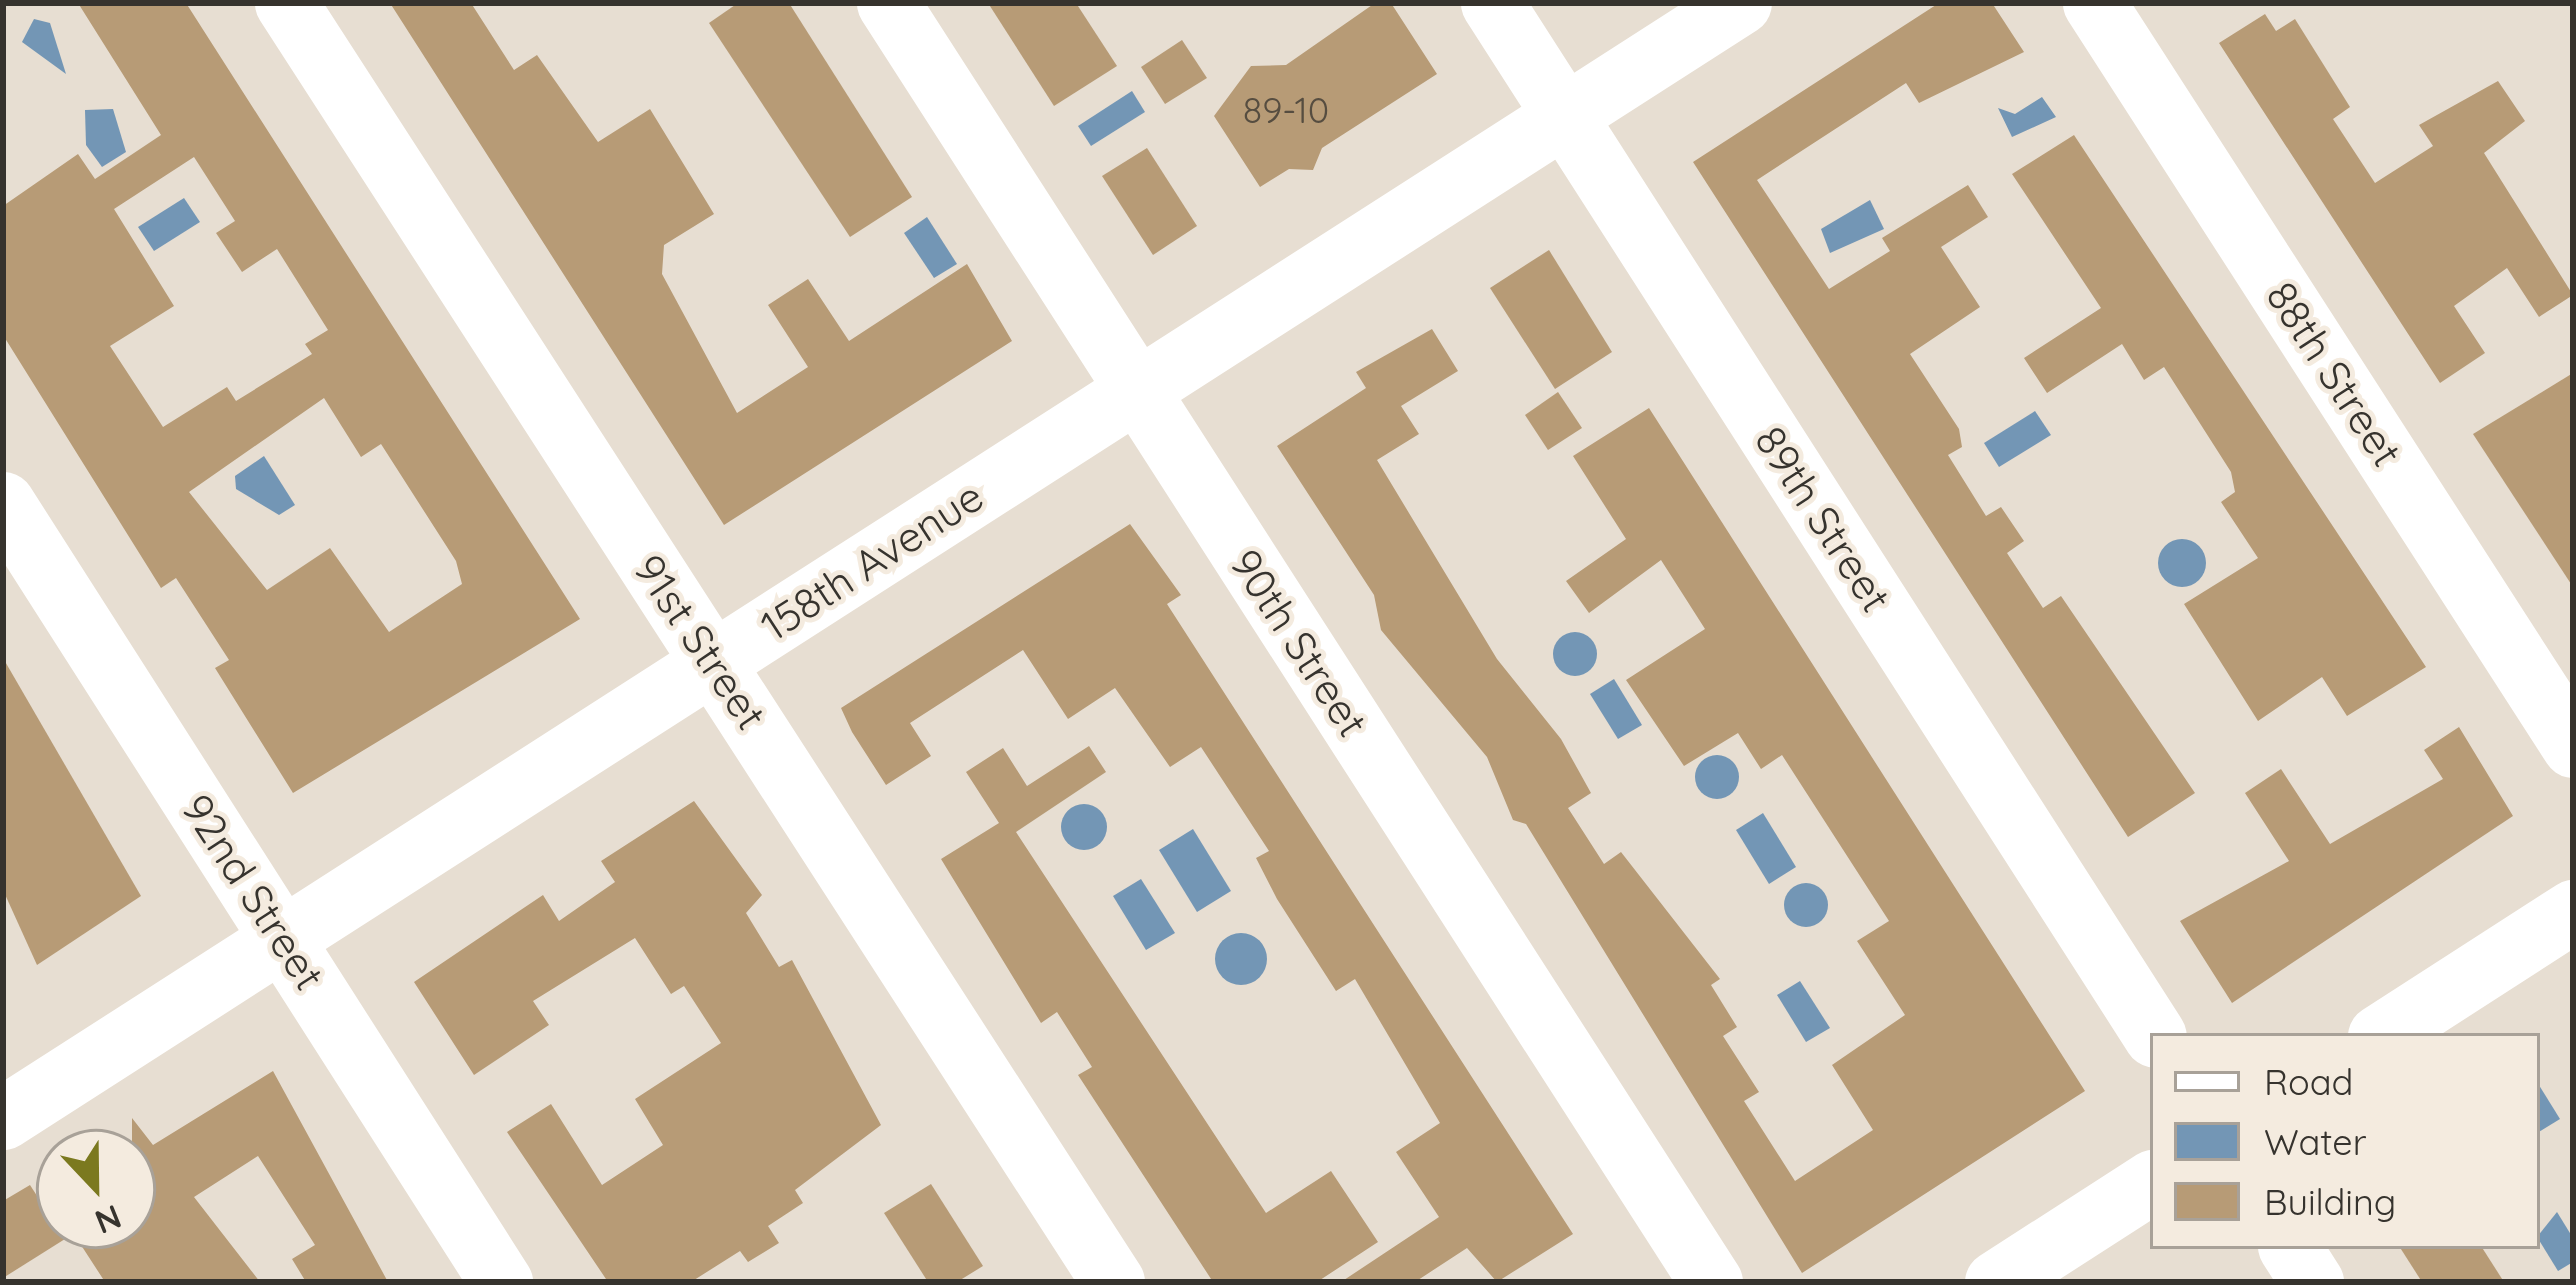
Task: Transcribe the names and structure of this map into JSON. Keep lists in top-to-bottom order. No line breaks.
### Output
{"streets":{"street":["88th Street","89th Street","158th Avenue","91st Street","90th Street","92nd Street"]},"crossings":[["89th Street","158th Avenue"],["158th Avenue","91st Street"],["158th Avenue","90th Street"],["158th Avenue","92nd Street"]],"house_numbers":["89-10"],"legend":["Road","Water","Building"],"north":"bottom"}
